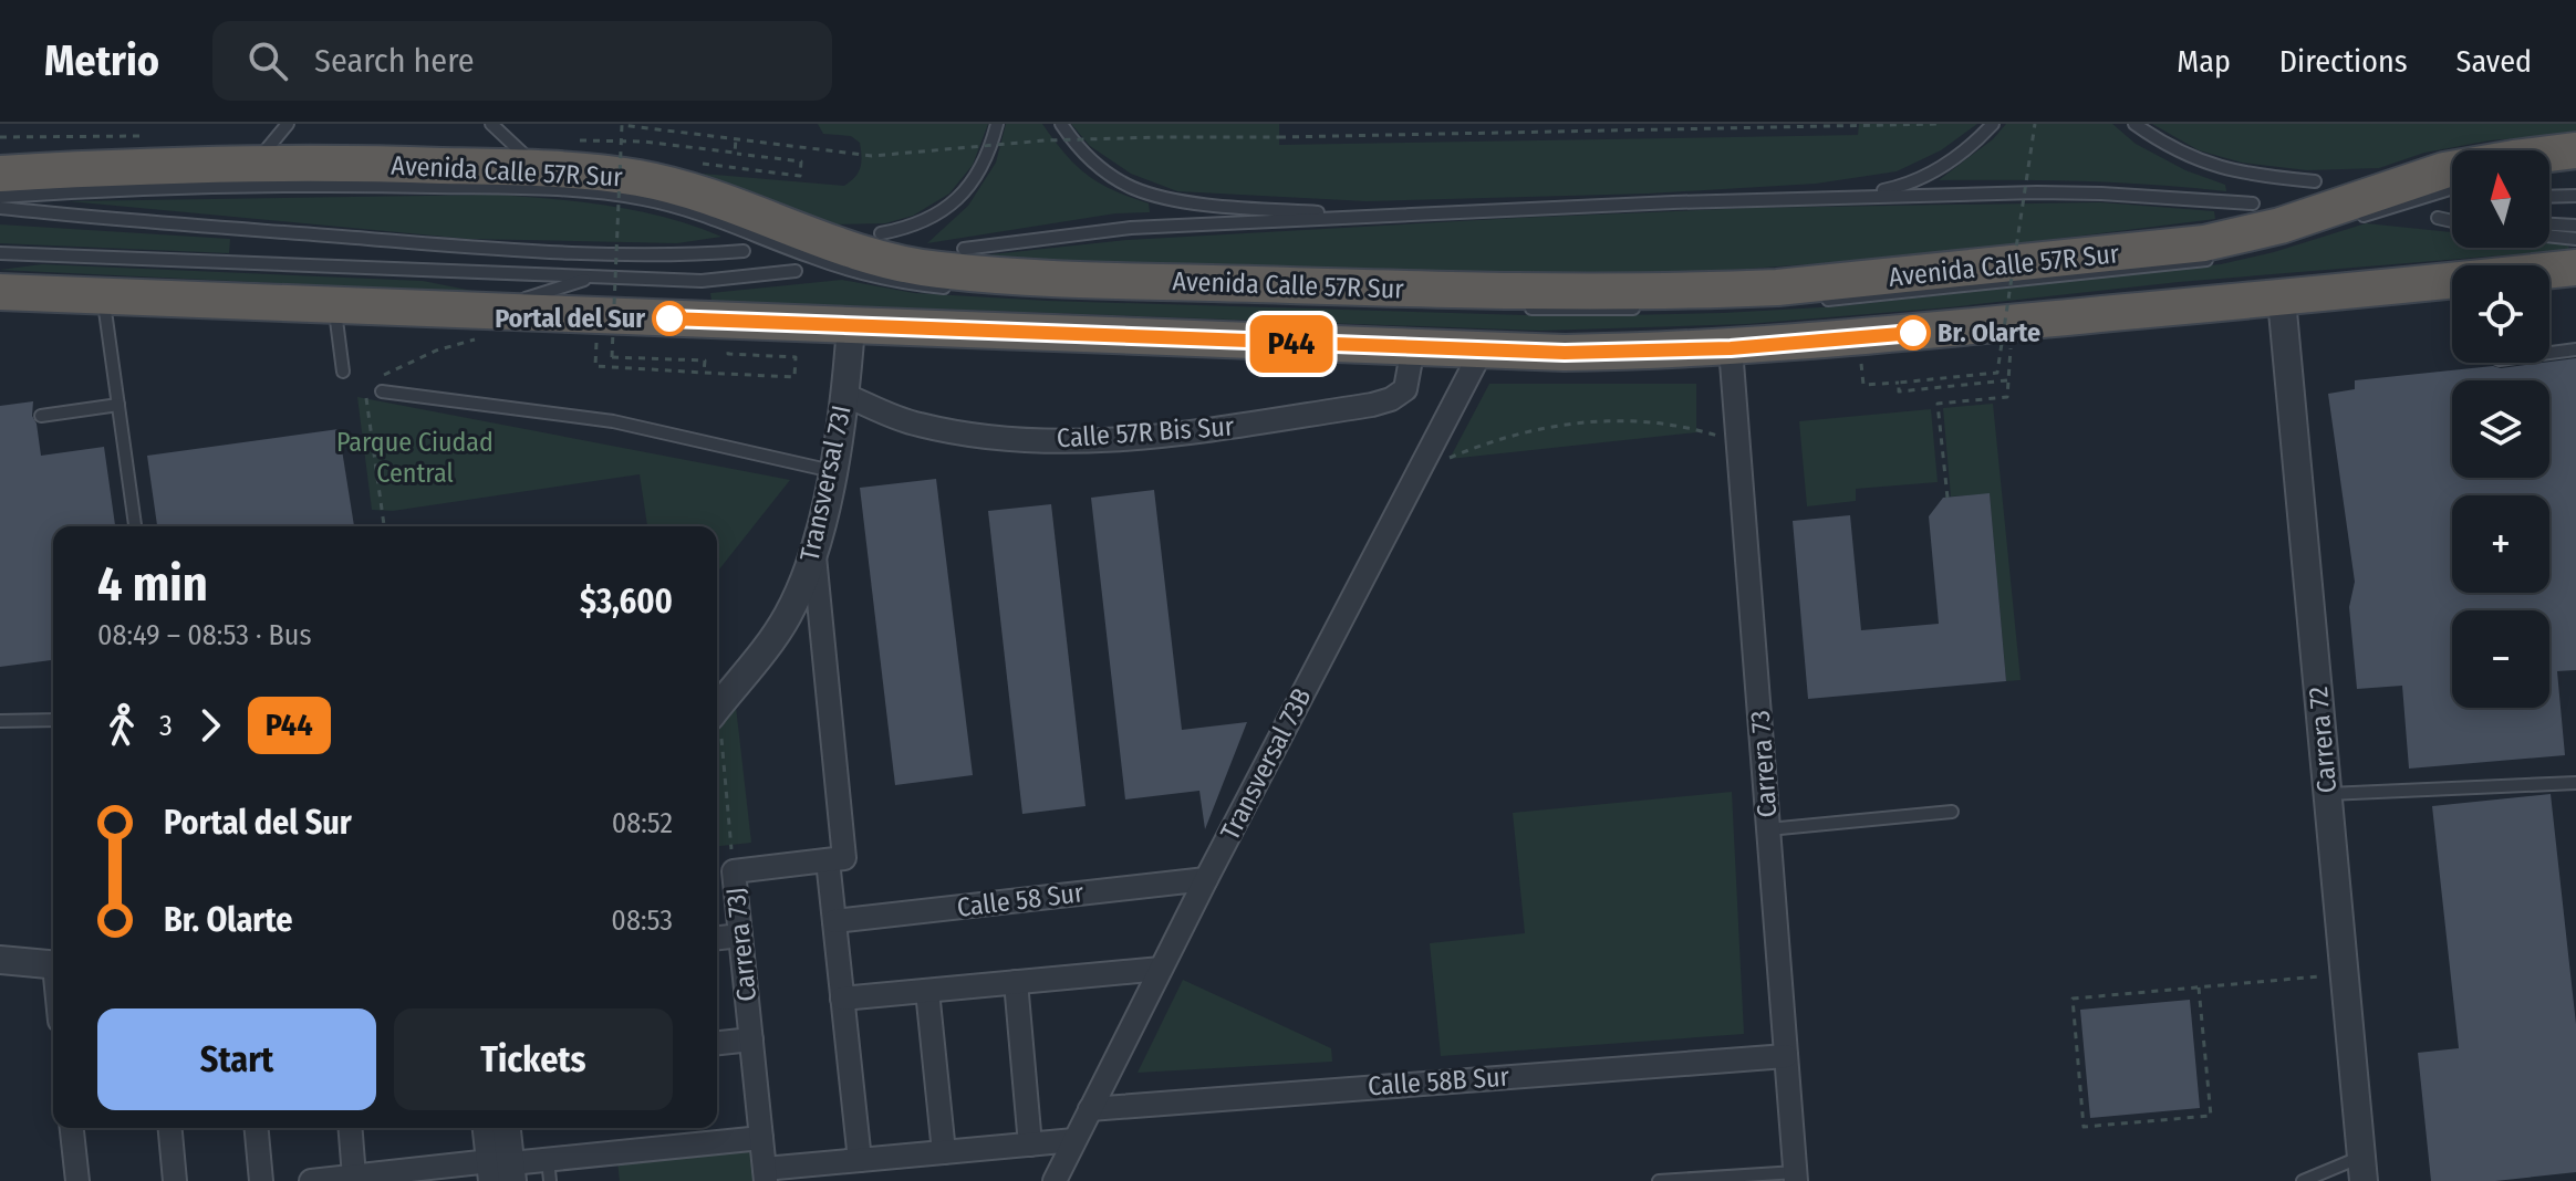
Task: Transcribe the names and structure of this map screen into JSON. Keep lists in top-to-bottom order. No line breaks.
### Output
{"streets":{"highway":["Avenida Calle 57R Sur"],"street":["Calle 57R Bis Sur","Transversal 73I","Carrera 72","Transversal 73B","Carrera 73","Calle 58 Sur","Carrera 73J","Calle 58B Sur"]},"crossings":[["Calle 57R Bis Sur","Transversal 73I"],["Transversal 73B","Calle 58 Sur"],["Transversal 73B","Calle 58B Sur"],["Carrera 73","Calle 58B Sur"]],"parks":["Parque Ciudad Central"],"places":["Portal del Sur","Br. Olarte"],"lines":["bus line P44"],"north":"top","page":{"header":"Metrio","search":"Search here","nav":["Map","Directions","Saved"],"on_map":"P44","map_buttons":["+","−"],"heading":["4 min","08:49 – 08:53 · Bus","$3,600"],"legs":["3","P44"],"list":[{"name":"Portal del Sur","value":"08:52"},{"name":"Br. Olarte","value":"08:53"}],"buttons":["Start","Tickets"]}}
